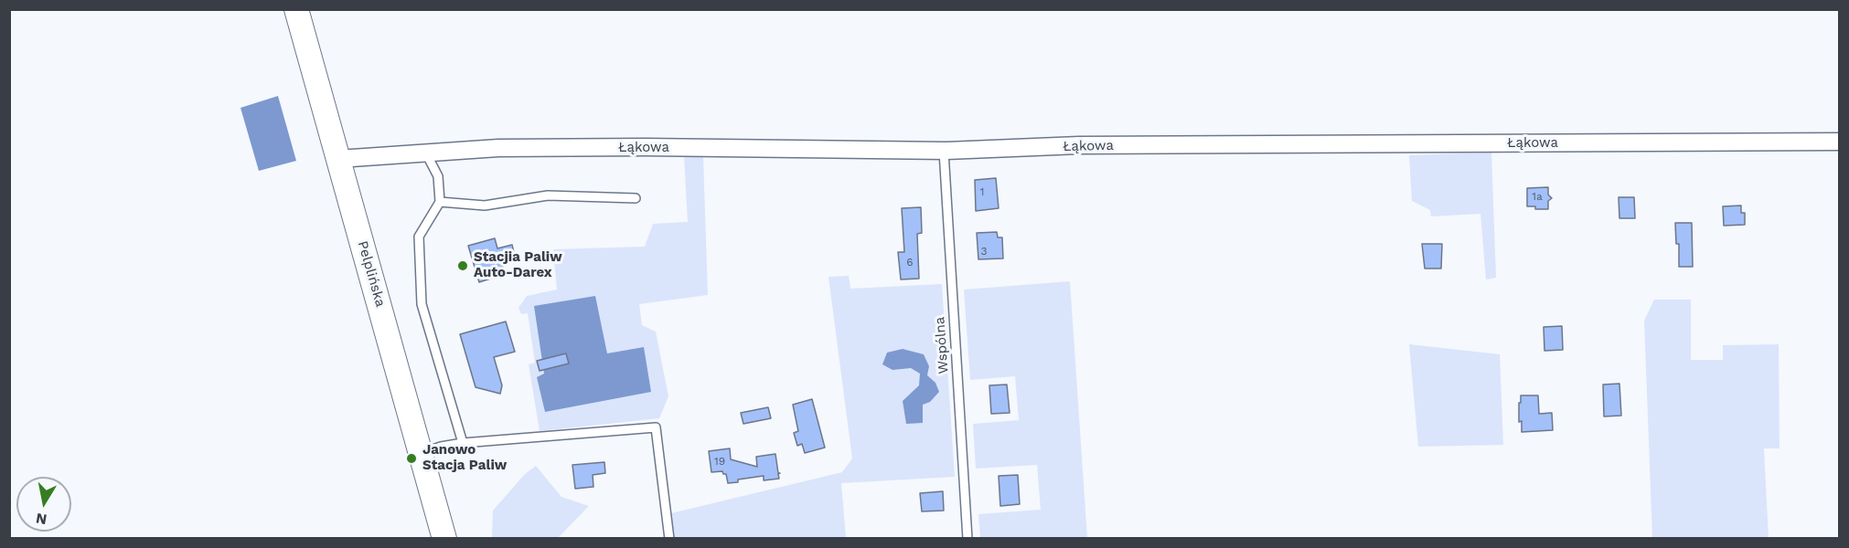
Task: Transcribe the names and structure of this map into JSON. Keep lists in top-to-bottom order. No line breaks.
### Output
{"streets":{"main road":["Pelplińska"],"street":["Łąkowa"],"lane":["Wspólna"]},"crossings":[["Łąkowa","Pelplińska"],["Łąkowa","Wspólna"]],"places":["Stacjia Paliw Auto-Darex","Janowo Stacja Paliw"],"house_numbers":["1","1a","3","6","19"],"north":"bottom"}
